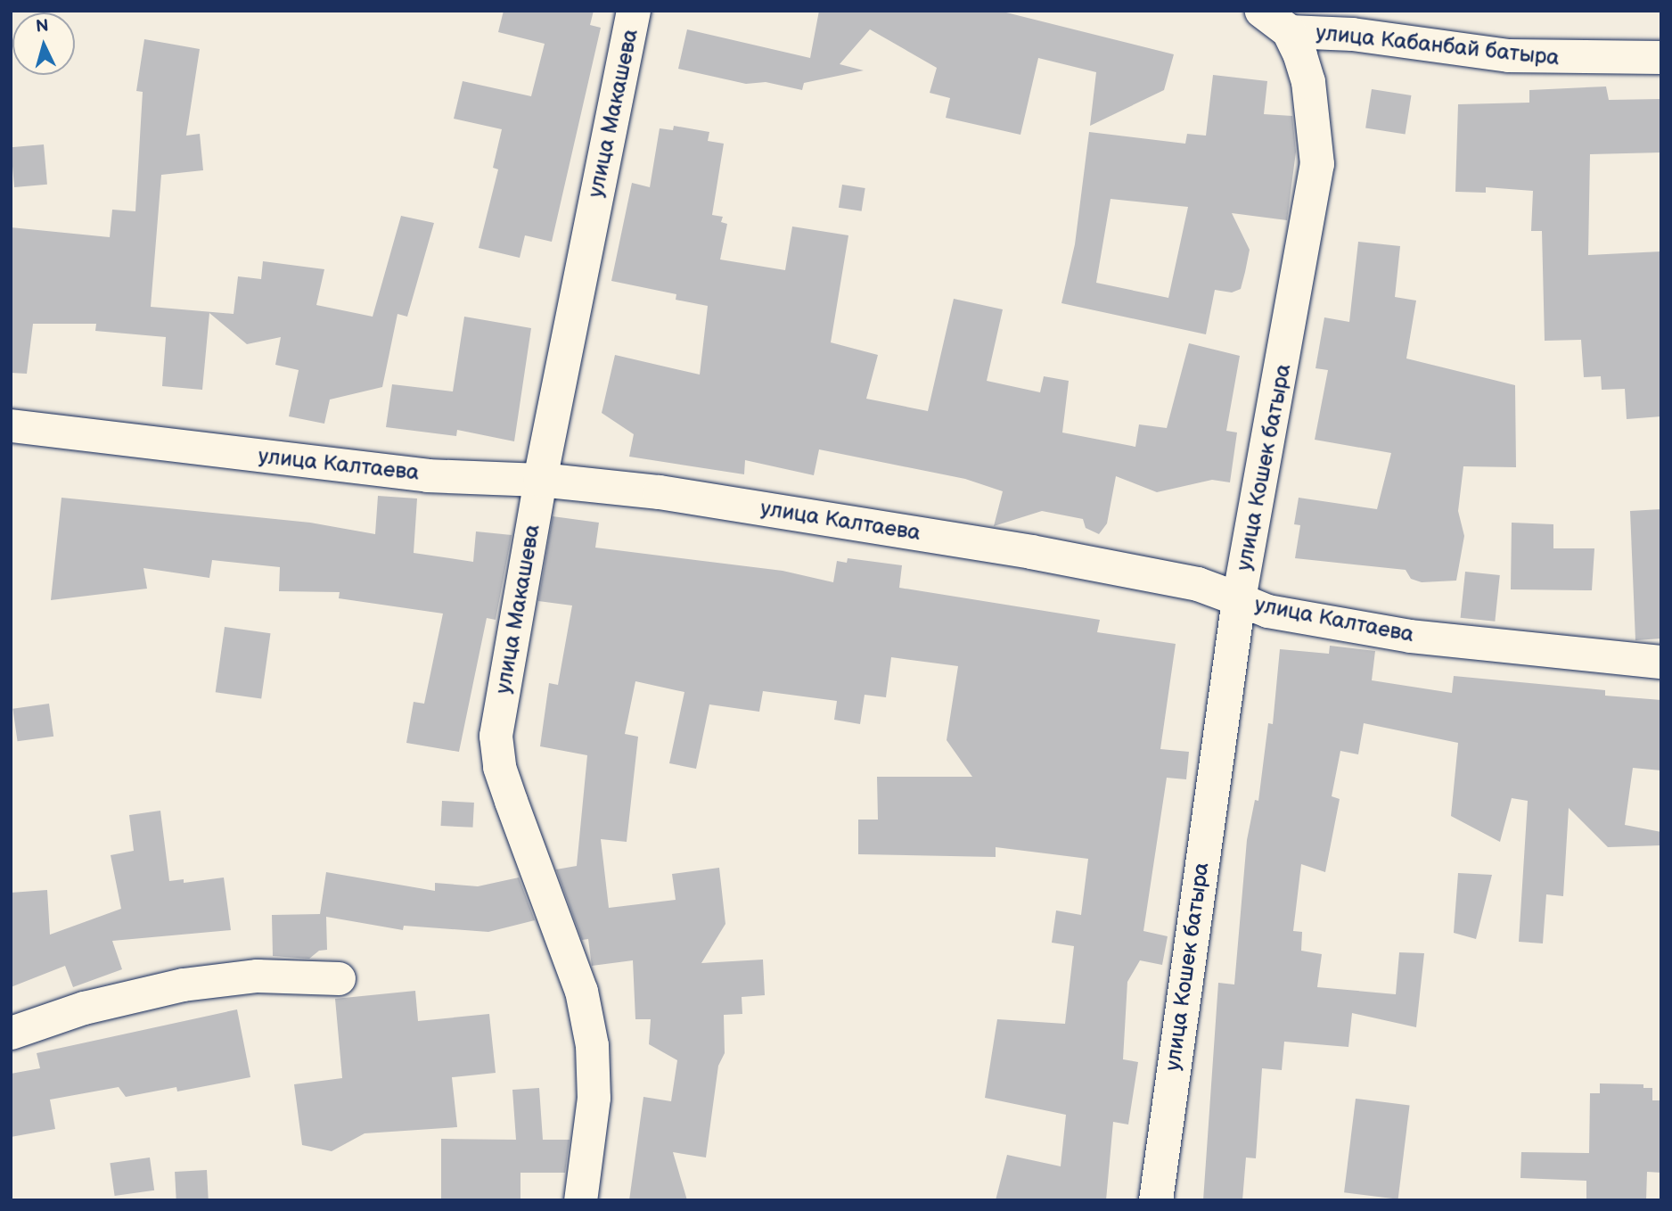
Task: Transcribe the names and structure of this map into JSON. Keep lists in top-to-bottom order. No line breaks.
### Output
{"streets":{"street":["улица Кабанбай батыра","улица Макашева","улица Калтаева","улица Кошек батыра"]},"crossings":[["улица Кабанбай батыра","улица Кошек батыра"],["улица Макашева","улица Калтаева"],["улица Калтаева","улица Кошек батыра"]],"north":"top"}
